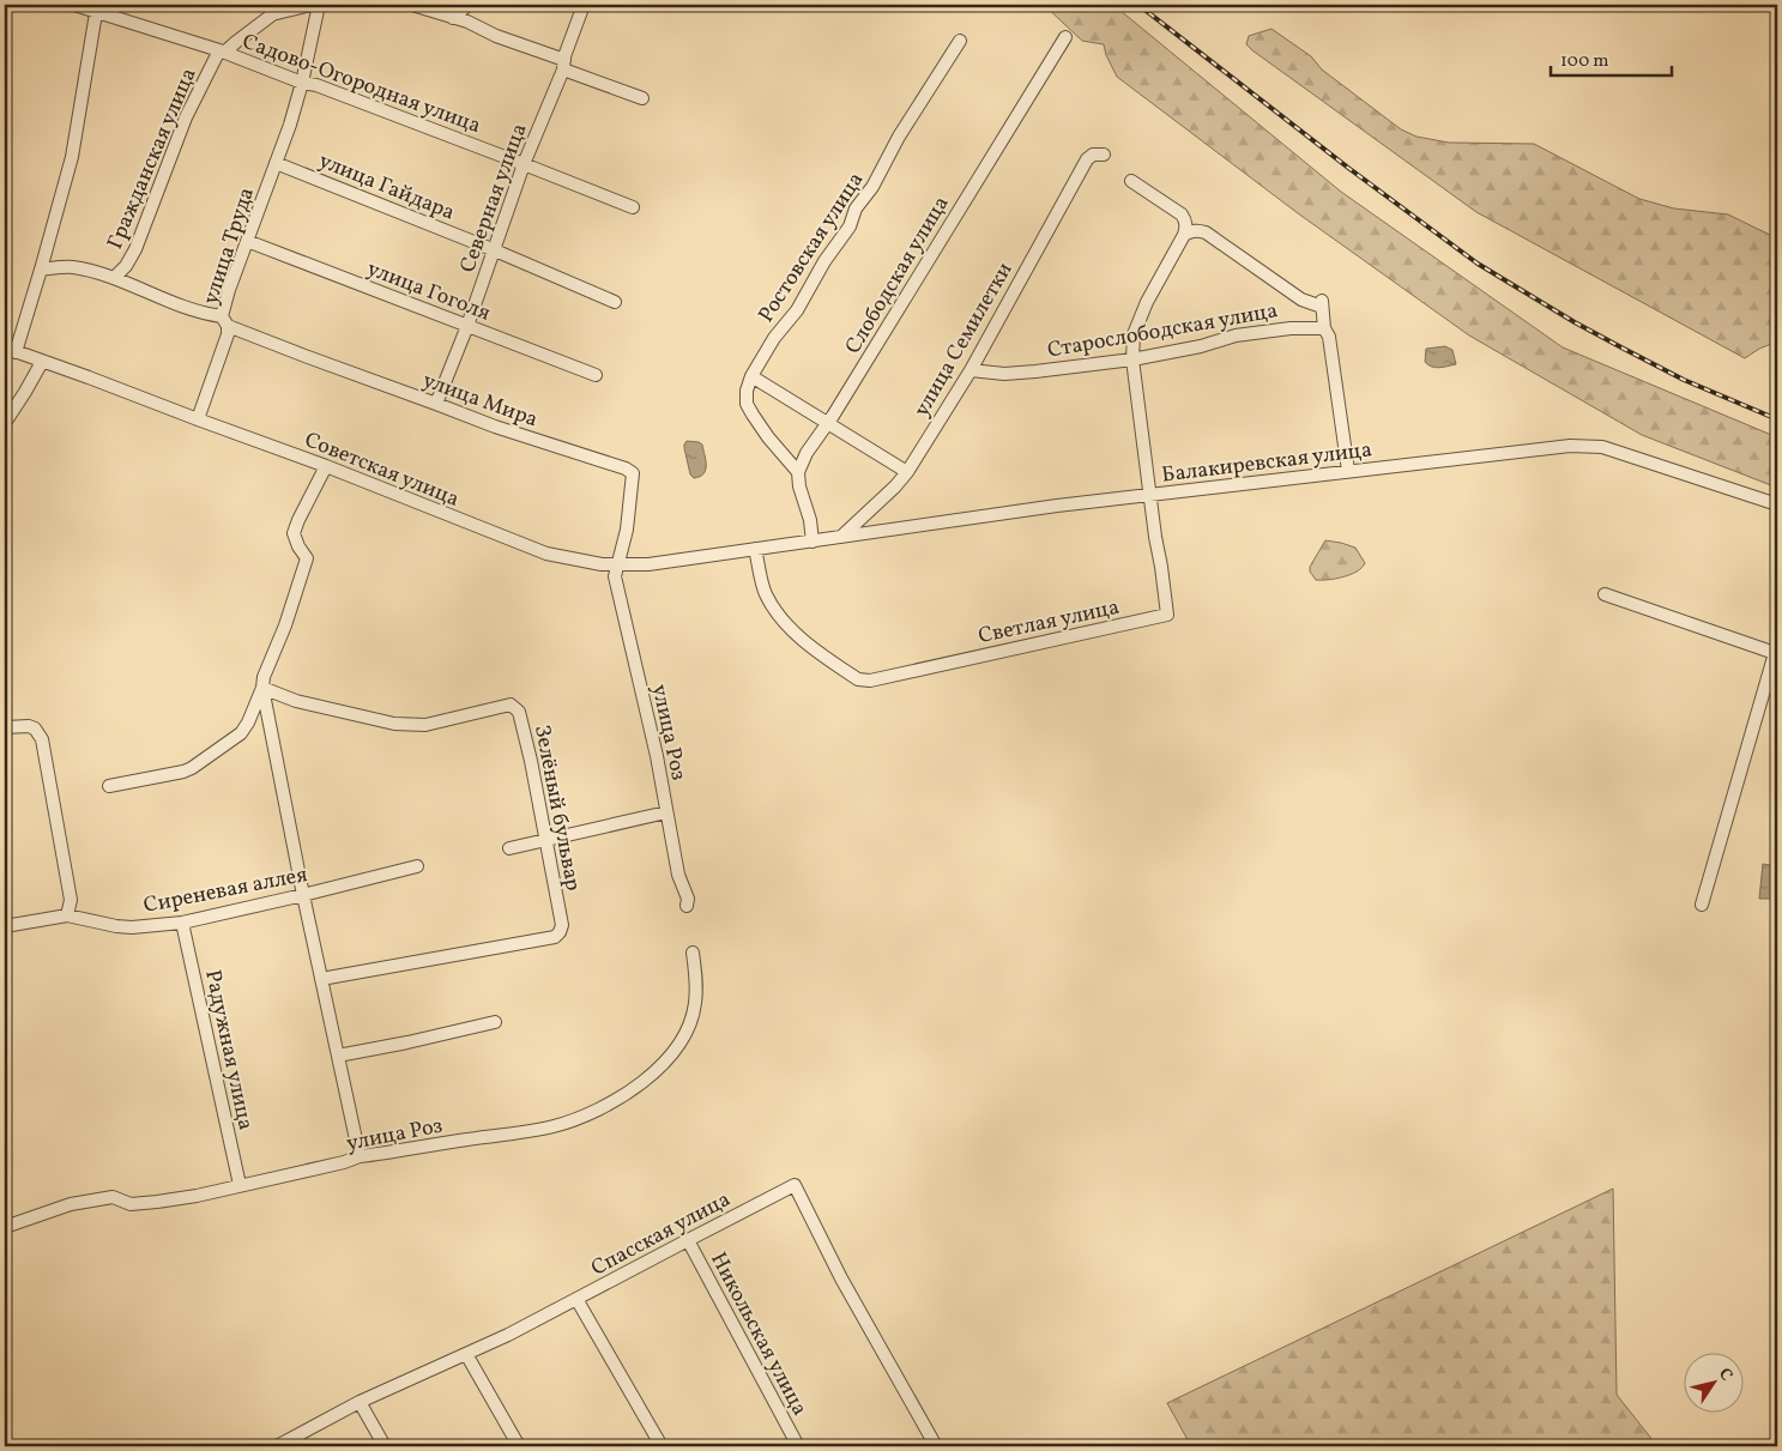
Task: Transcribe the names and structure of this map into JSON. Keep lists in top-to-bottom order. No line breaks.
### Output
{"streets":{"street":["Садово-Огородная улица","Гражданская улица","улица Гайдара","Северная улица","улица Труда","Ростовская улица","Слободская улица","улица Гоголя","Старослободская улица","улица Семилетки","улица Мира","Балакиревская улица","Советская улица","Светлая улица","улица Роз","Зелёный бульвар","Сиреневая аллея","Радужная улица","Спасская улица","Никольская улица"]},"crossings":[["Садово-Огородная улица","Гражданская улица"],["Садово-Огородная улица","Северная улица"],["Садово-Огородная улица","улица Труда"],["Гражданская улица","улица Мира"],["улица Гайдара","Северная улица"],["улица Гайдара","улица Труда"],["Северная улица","улица Гоголя"],["Северная улица","улица Мира"],["улица Труда","улица Гоголя"],["улица Труда","улица Мира"],["улица Труда","Советская улица"],["Ростовская улица","Слободская улица"],["Старослободская улица","улица Семилетки"],["Старослободская улица","Балакиревская улица"],["Старослободская улица","Светлая улица"],["улица Семилетки","Балакиревская улица"],["улица Мира","Советская улица"],["улица Мира","улица Роз"],["Балакиревская улица","Советская улица"],["Балакиревская улица","Светлая улица"],["Советская улица","Светлая улица"],["Советская улица","улица Роз"],["улица Роз","Радужная улица"],["Сиреневая аллея","Радужная улица"],["Спасская улица","Никольская улица"]],"scale_bar":"100 m","north":"top right"}
